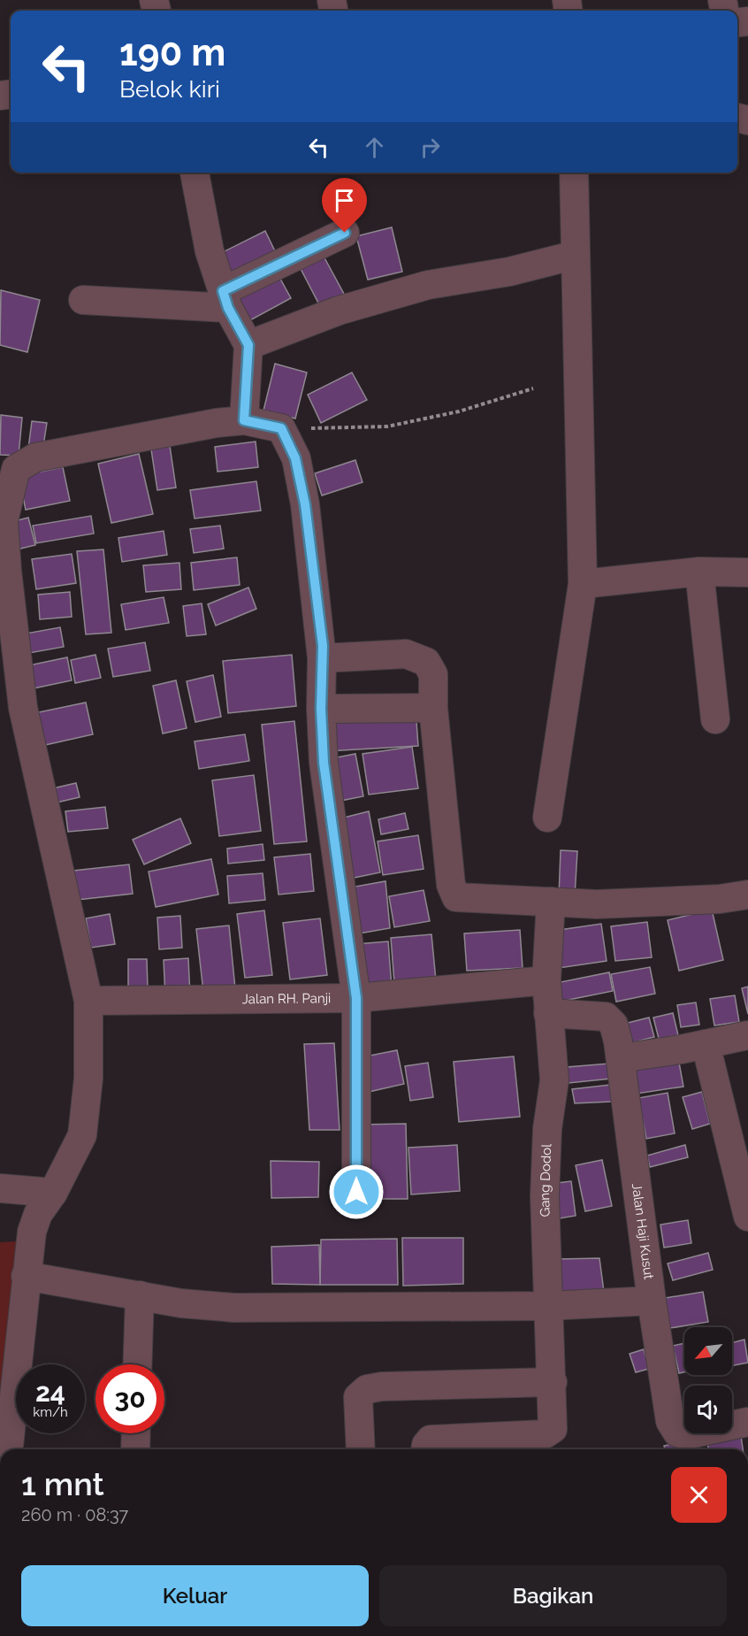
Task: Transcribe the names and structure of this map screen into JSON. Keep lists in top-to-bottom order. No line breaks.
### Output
{"streets":{"street":["Jalan RH. Panji","Gang Dodol","Jalan Haji Kusut"]},"crossings":[["Jalan RH. Panji","Gang Dodol"],["Gang Dodol","Jalan Haji Kusut"]],"north":"bottom left","page":{"turn":["190 m","Belok kiri"],"speed":"24 km/h","limit":"30","heading":["1 mnt","260 m · 08:37"],"buttons":["Keluar","Bagikan"]}}
